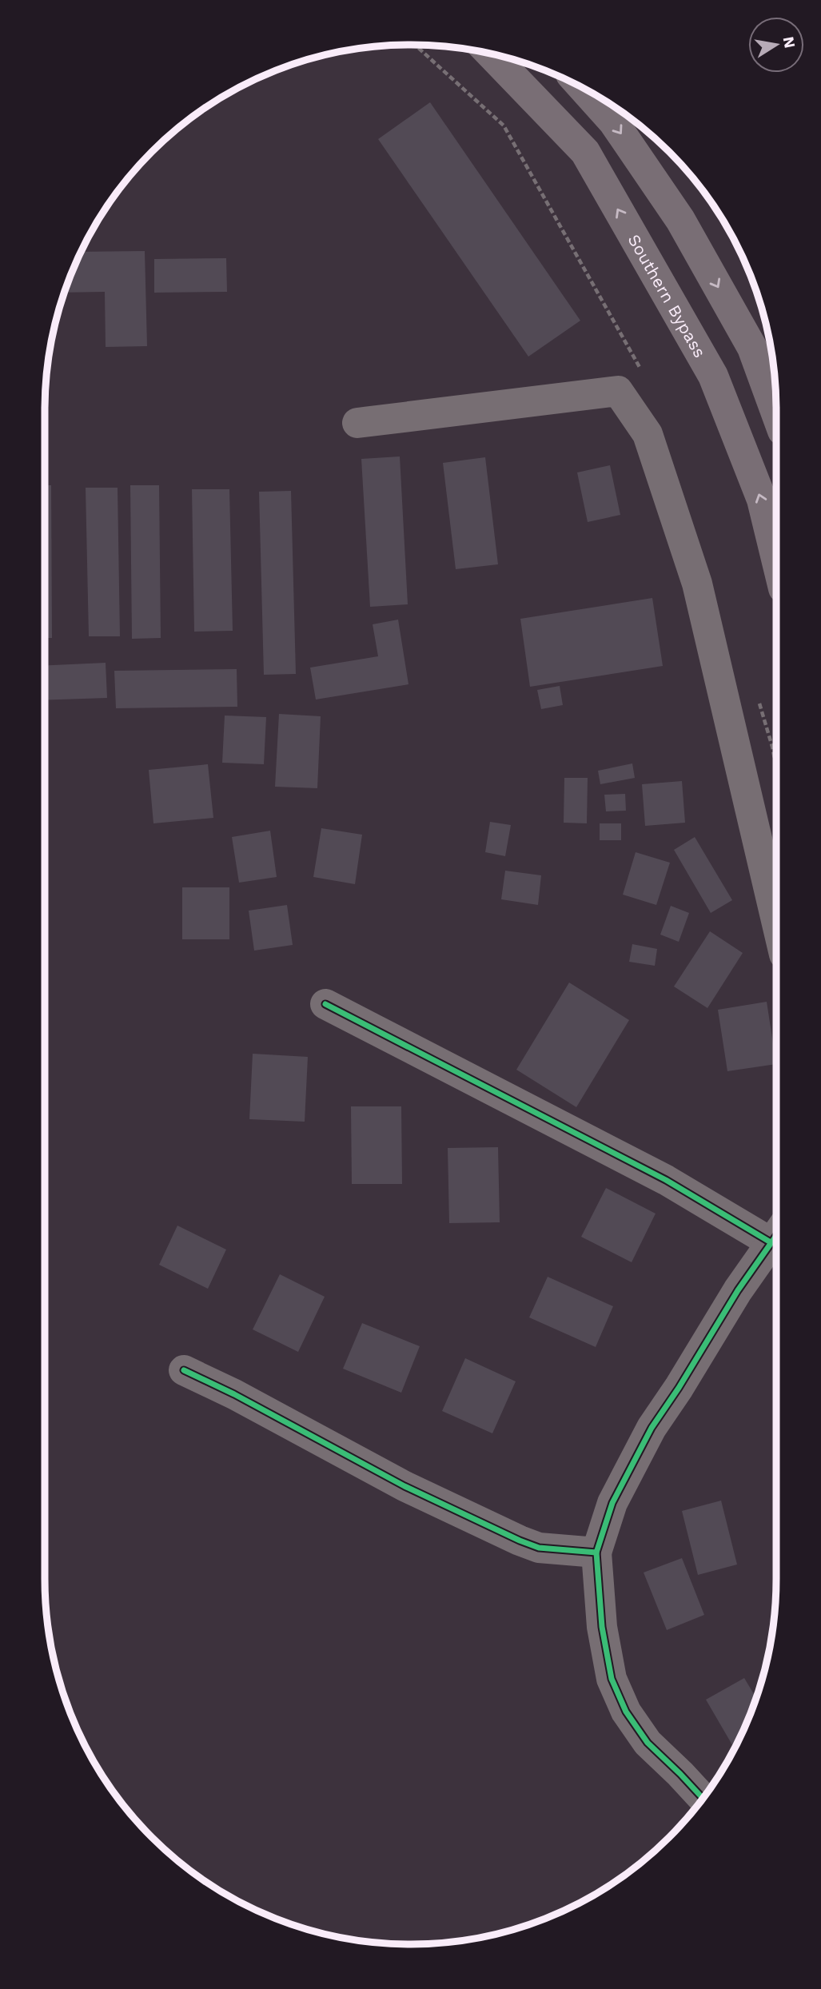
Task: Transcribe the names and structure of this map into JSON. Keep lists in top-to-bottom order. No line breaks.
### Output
{"streets":{"main road":["Southern Bypass"]},"north":"right"}
